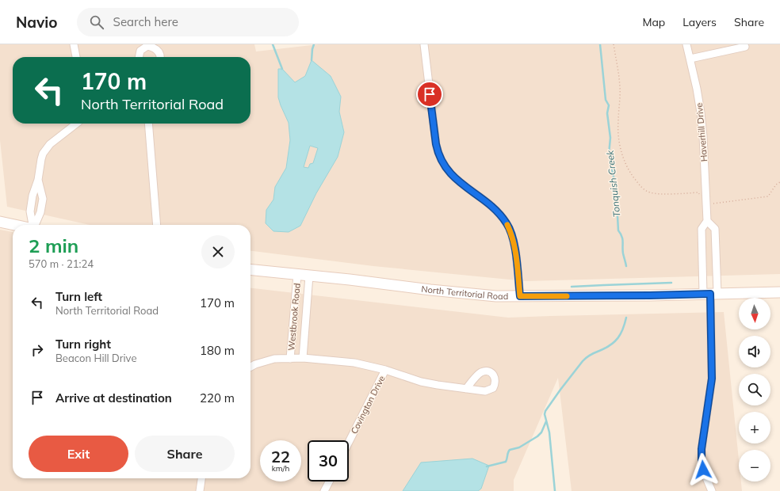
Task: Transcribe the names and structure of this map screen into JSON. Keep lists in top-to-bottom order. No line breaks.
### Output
{"streets":{"main road":["North Territorial Road"],"street":["Haverhill Drive","Westbrook Road","Covington Drive"]},"crossings":[["Haverhill Drive","North Territorial Road"],["North Territorial Road","Westbrook Road"],["Westbrook Road","Covington Drive"]],"water":["Tonquish Creek"],"north":"bottom","page":{"header":"Navio","search":"Search here","nav":["Map","Layers","Share"],"turn":["170 m","North Territorial Road"],"heading":["2 min","570 m · 21:24"],"list":[{"name":"Turn left","note":"North Territorial Road","value":"170 m"},{"name":"Turn right","note":"Beacon Hill Drive","value":"180 m"},{"name":"Arrive at destination","value":"220 m"}],"map_buttons":["+","−"],"buttons":["Exit","Share"],"speed":"22 km/h","limit":"30"}}
